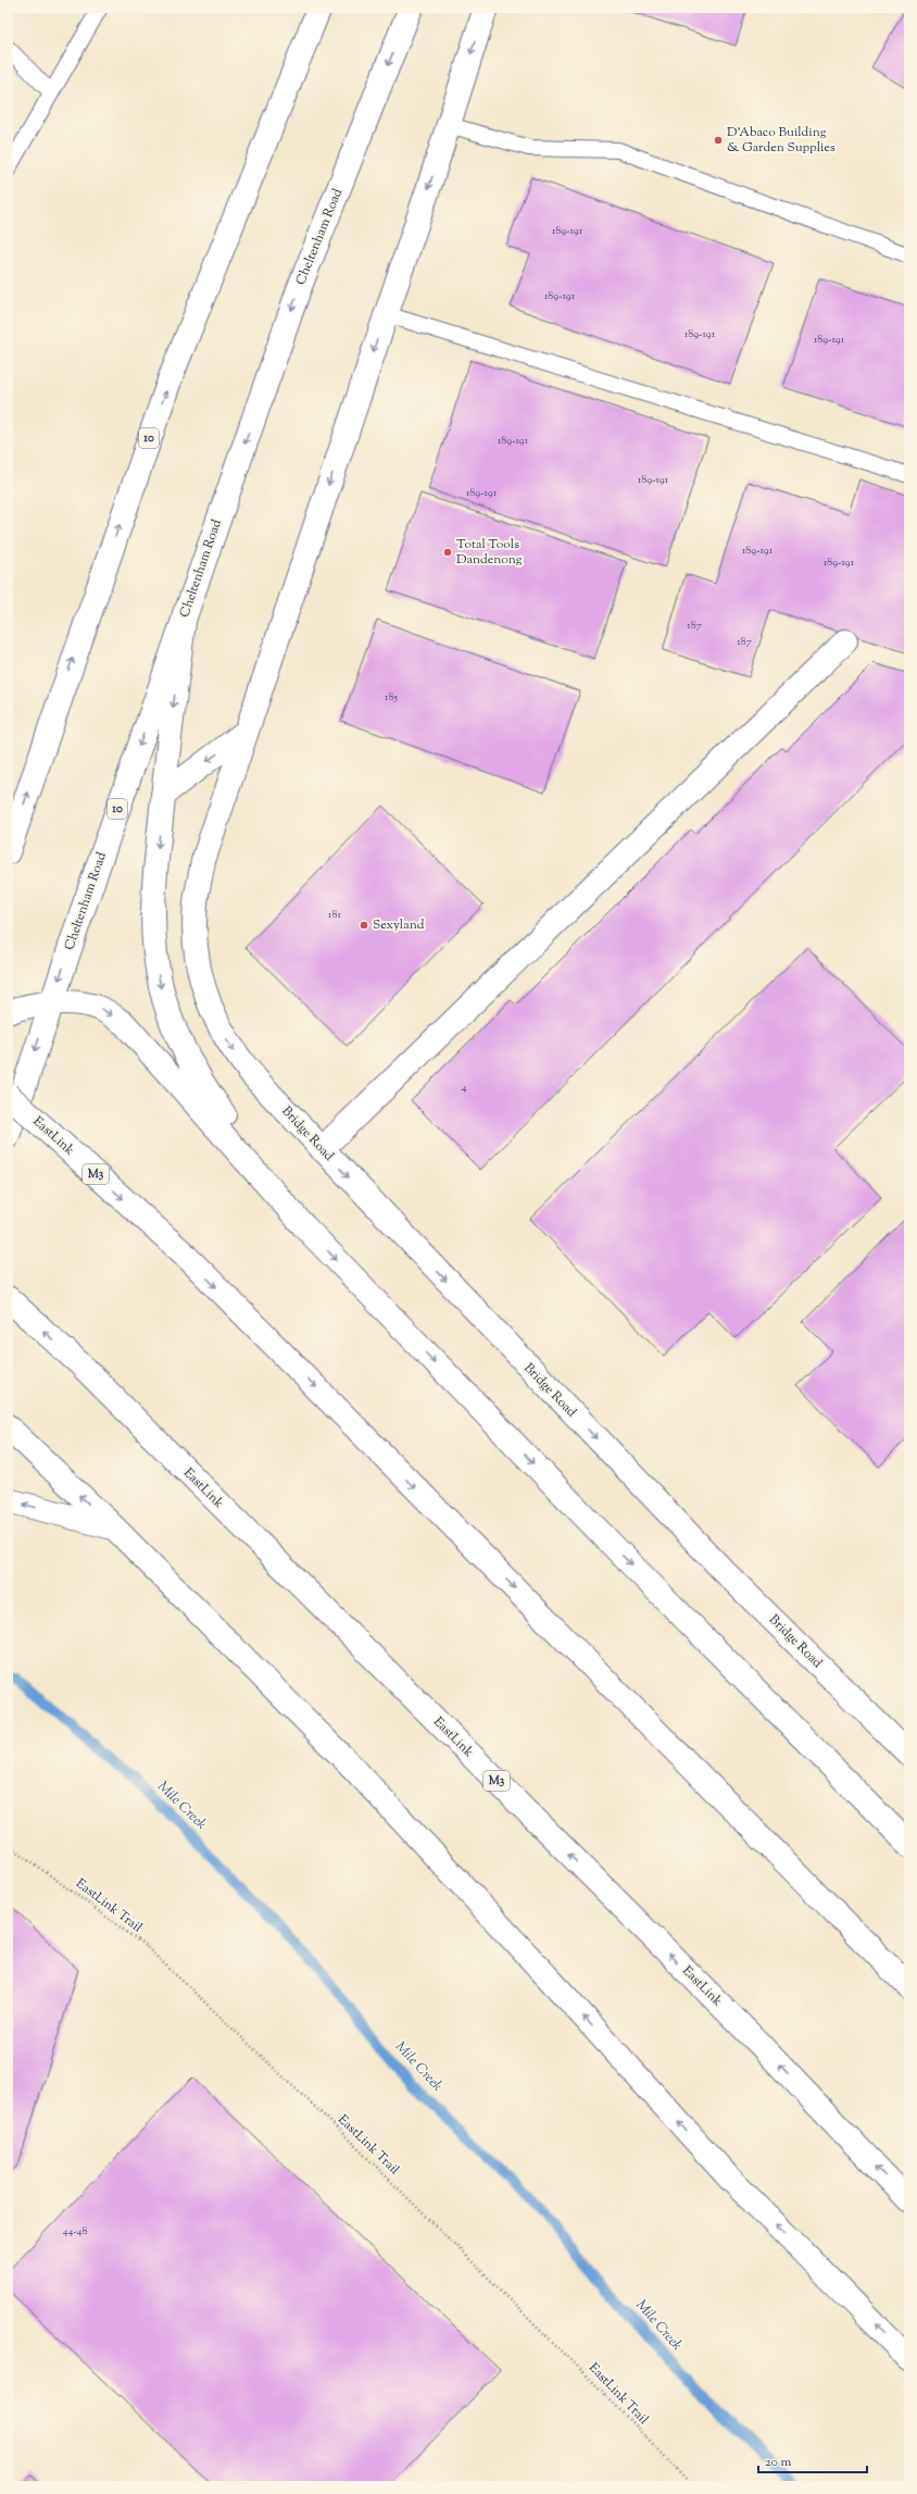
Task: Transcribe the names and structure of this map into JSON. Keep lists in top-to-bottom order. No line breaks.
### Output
{"streets":{"main road":["Cheltenham Road","10","Bridge Road","EastLink","M3"],"path":["EastLink Trail"]},"water":["Mile Creek"],"places":["D'Abaco Building & Garden Supplies","Total Tools Dandenong","Sexyland"],"house_numbers":["189-191","189-191","189-191","189-191","189-191","189-191","189-191","189-191","189-191","187","187","185","181","4","44-48"],"scale_bar":"20 m"}
